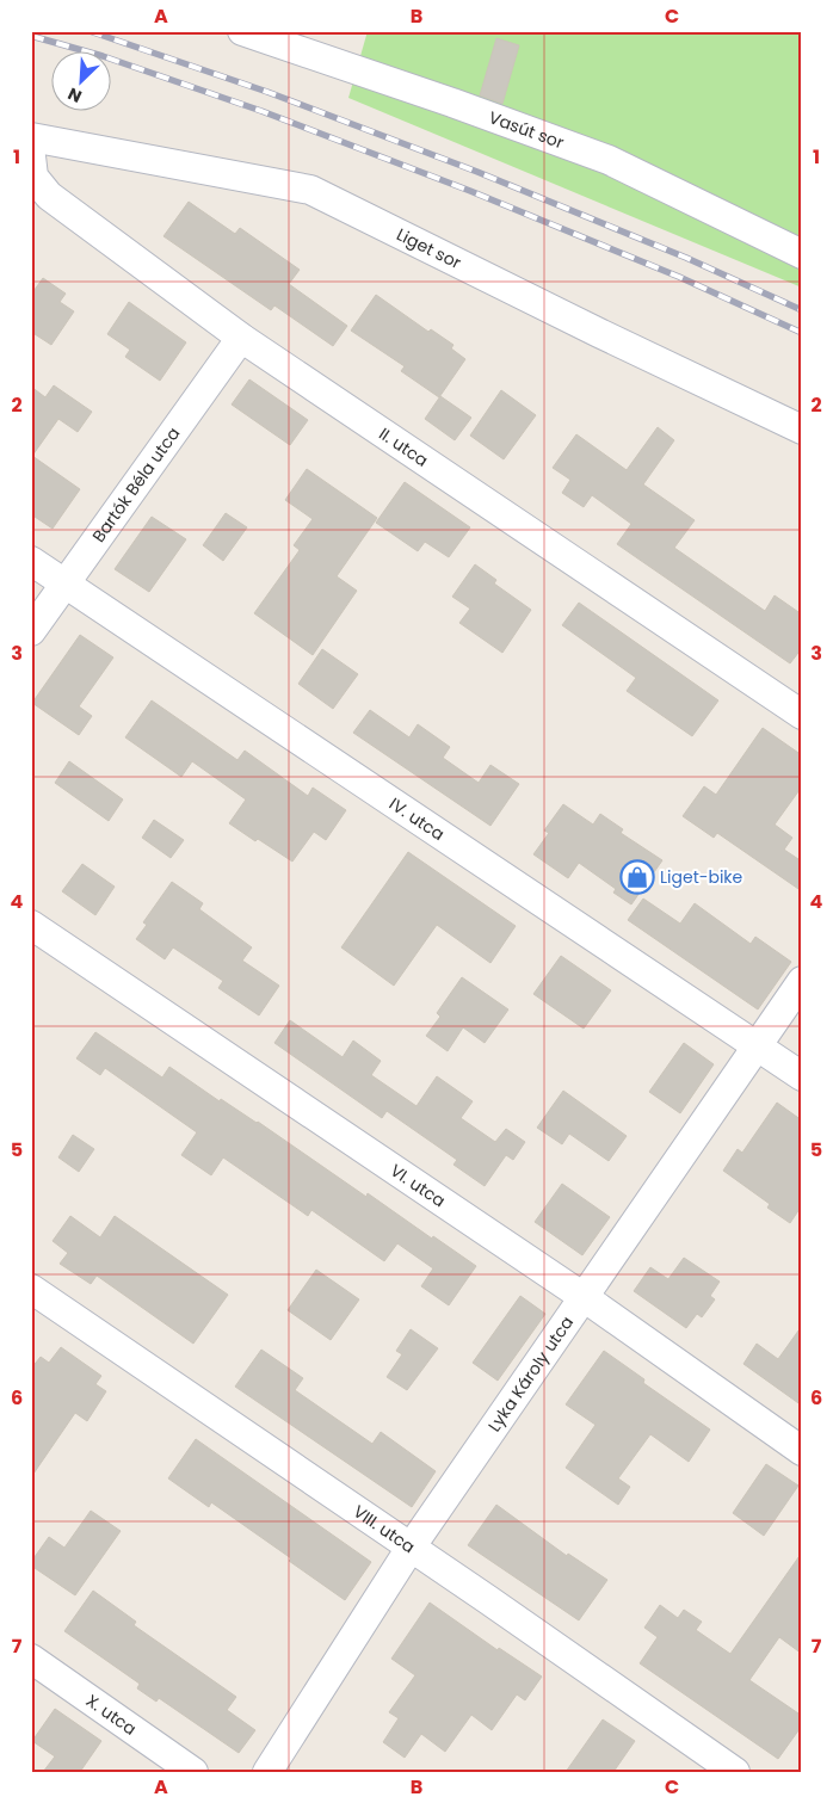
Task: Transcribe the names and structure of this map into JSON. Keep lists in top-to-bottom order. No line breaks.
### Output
{"streets":{"street":["Vasút sor","Liget sor","II. utca","Bartók Béla utca","IV. utca","VI. utca","Lyka Károly utca","VIII. utca","X. utca"]},"crossings":[["Liget sor","II. utca"],["II. utca","Bartók Béla utca"],["Bartók Béla utca","IV. utca"],["IV. utca","Lyka Károly utca"],["VI. utca","Lyka Károly utca"],["Lyka Károly utca","VIII. utca"]],"places":{"shop":["Liget-bike"]},"north":"bottom left","grid":{"columns":["A","B","C"],"rows":["1","2","3","4","5","6","7"]}}
